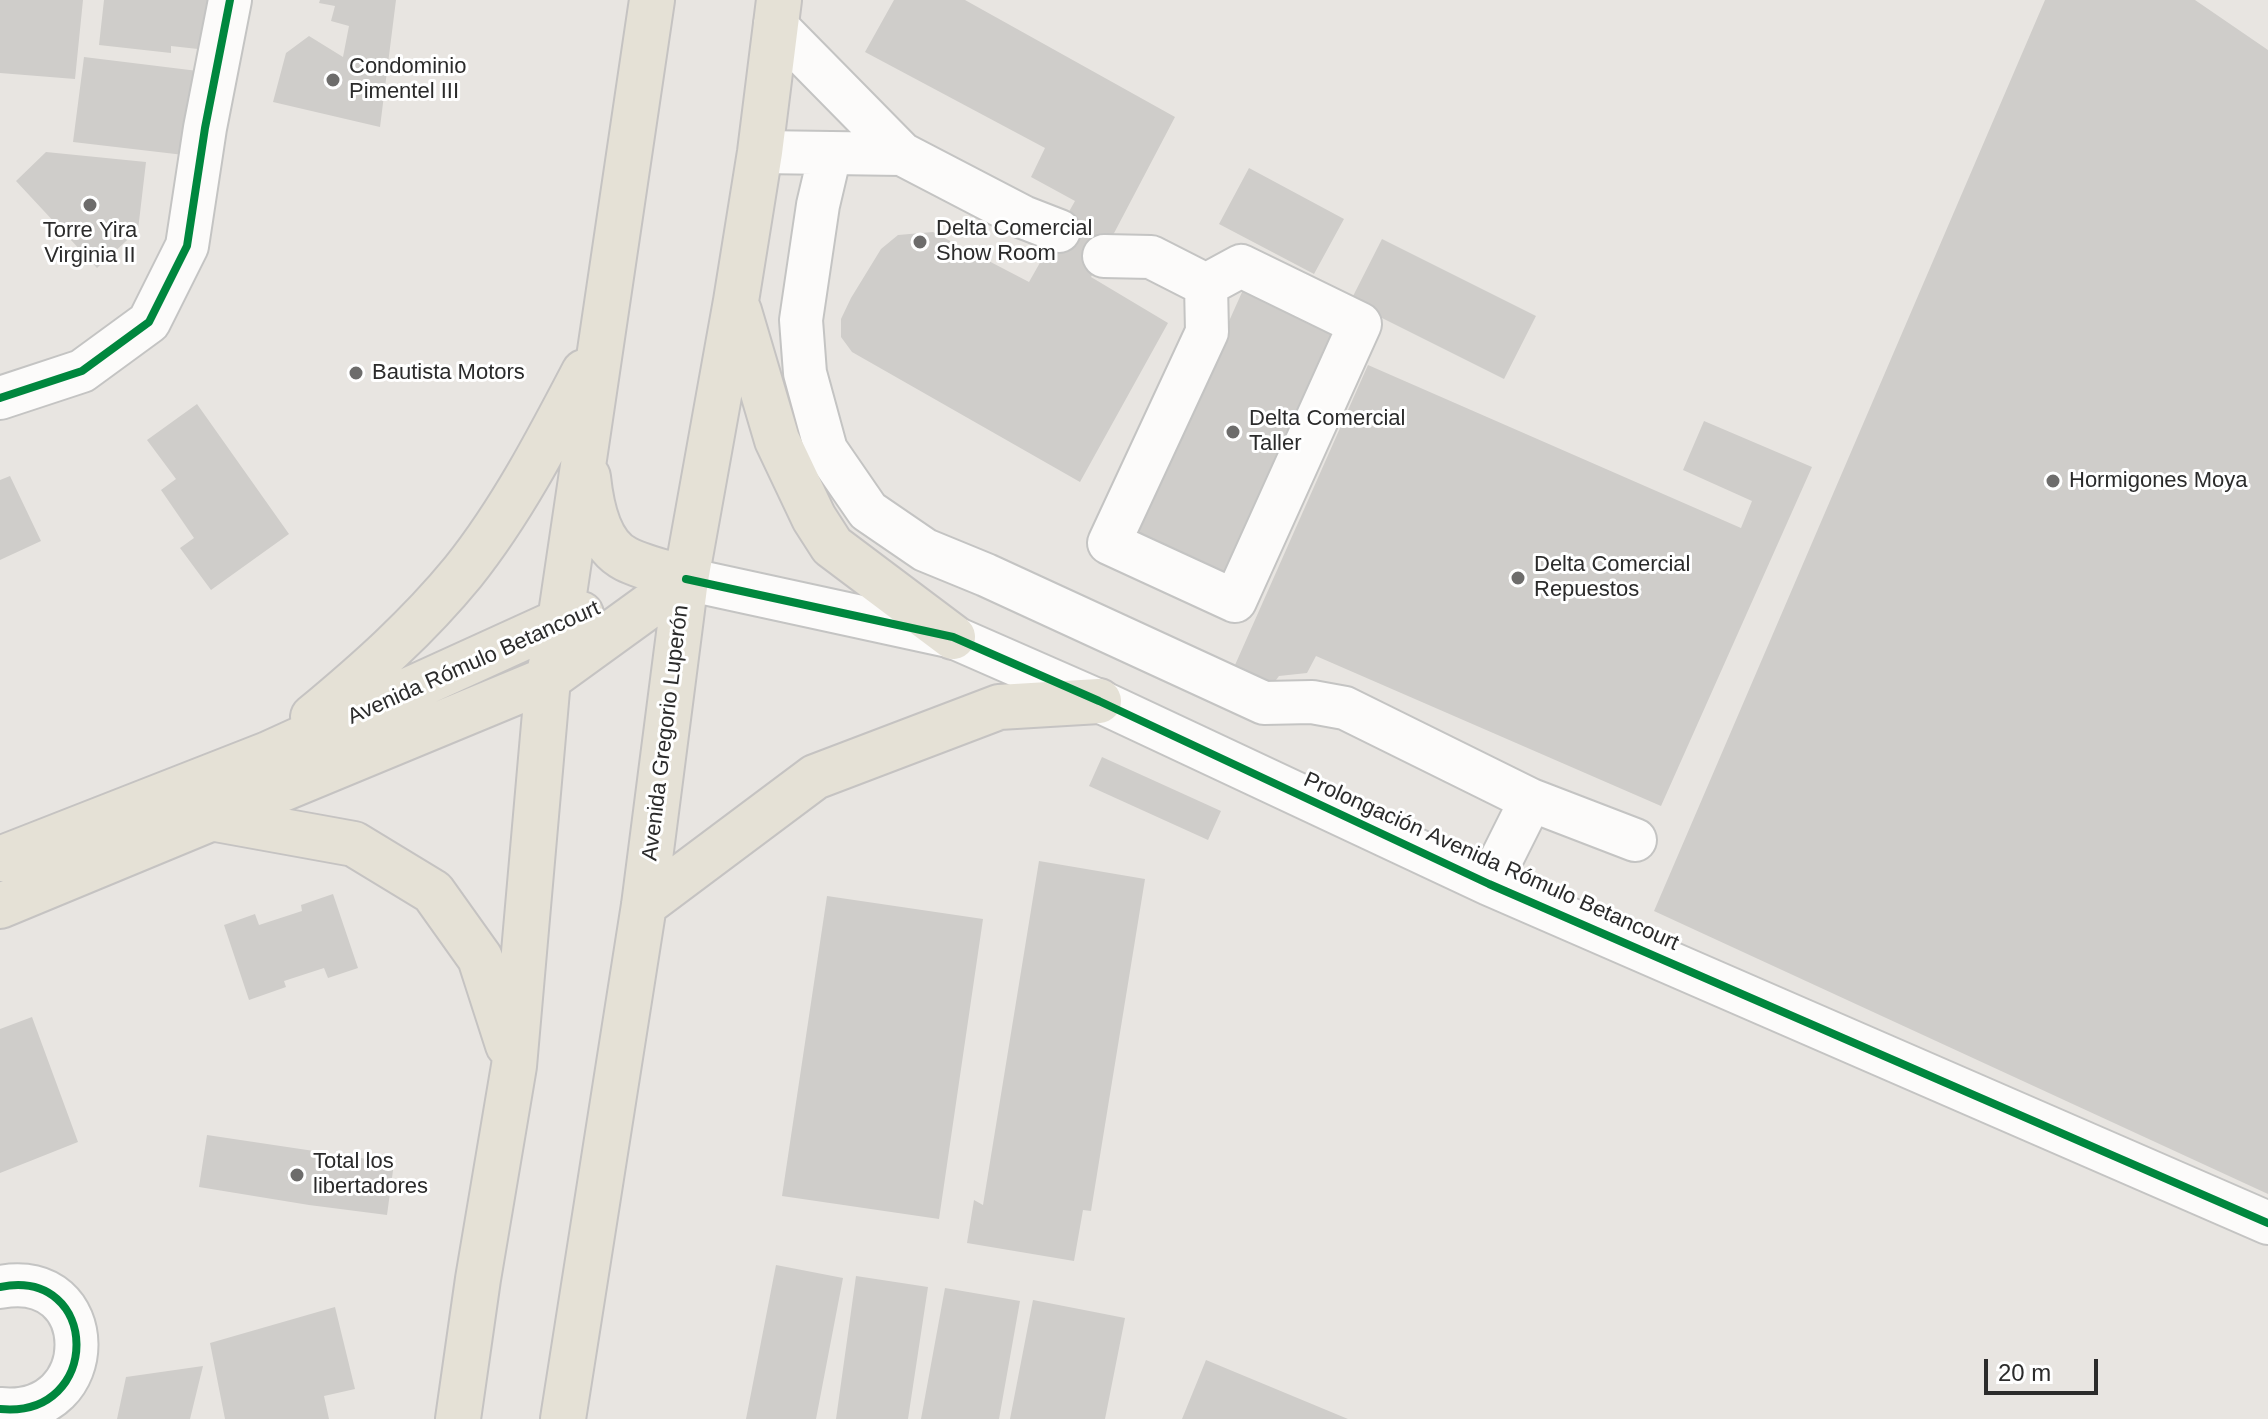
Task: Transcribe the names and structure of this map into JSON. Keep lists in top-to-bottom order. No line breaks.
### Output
{"streets":{"main road":["Avenida Rómulo Betancourt","Avenida Gregorio Luperón"],"street":["Prolongación Avenida Rómulo Betancourt"]},"crossings":[["Avenida Rómulo Betancourt","Avenida Gregorio Luperón"],["Avenida Rómulo Betancourt","Prolongación Avenida Rómulo Betancourt"],["Avenida Gregorio Luperón","Prolongación Avenida Rómulo Betancourt"]],"places":["Condominio Pimentel III","Torre Yira Virginia II","Delta Comercial Show Room","Bautista Motors","Delta Comercial Taller","Hormigones Moya","Delta Comercial Repuestos","Total los libertadores"],"scale_bar":"20 m"}
